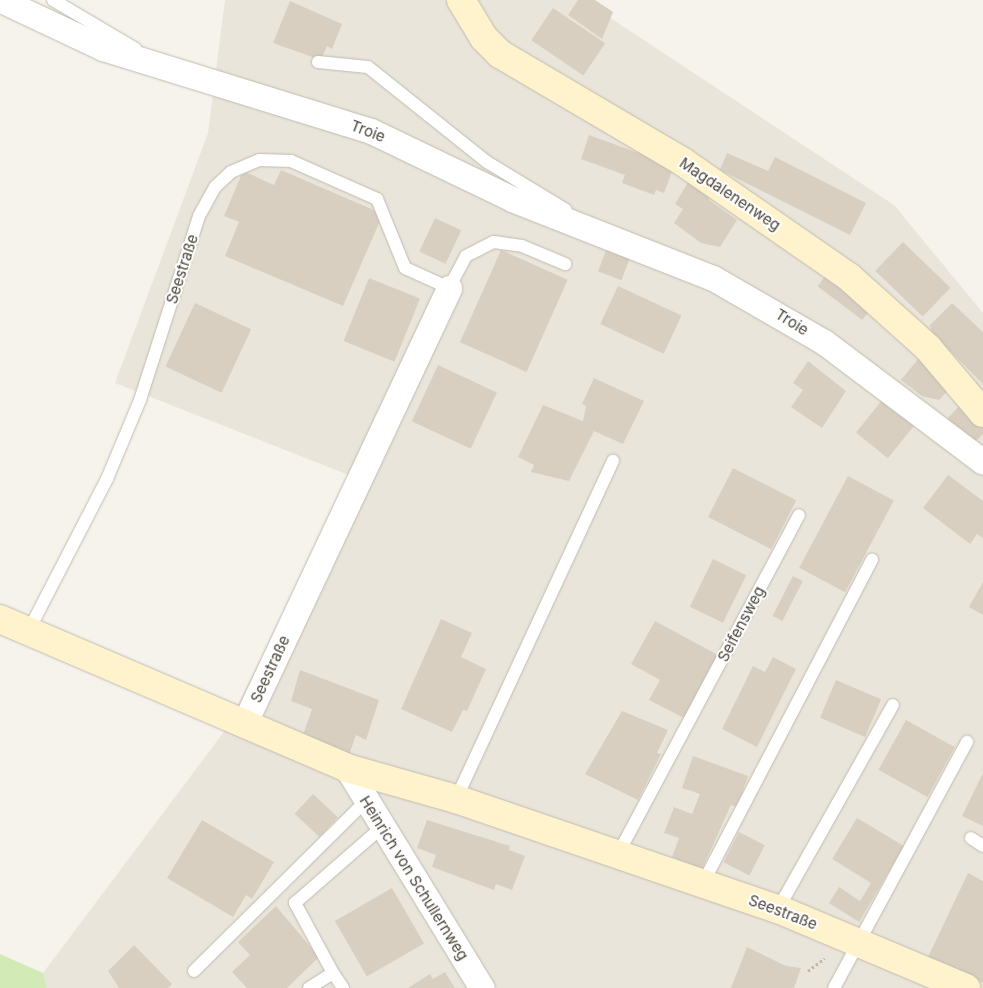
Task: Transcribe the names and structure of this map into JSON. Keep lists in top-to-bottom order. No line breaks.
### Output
{"streets":{"street":["Troie","Magdalenenweg","Seestraße","Heinrich von Schullernweg"],"lane":["Seifensweg"]},"crossings":[["Seestraße","Seifensweg"],["Seestraße","Heinrich von Schullernweg"]]}
